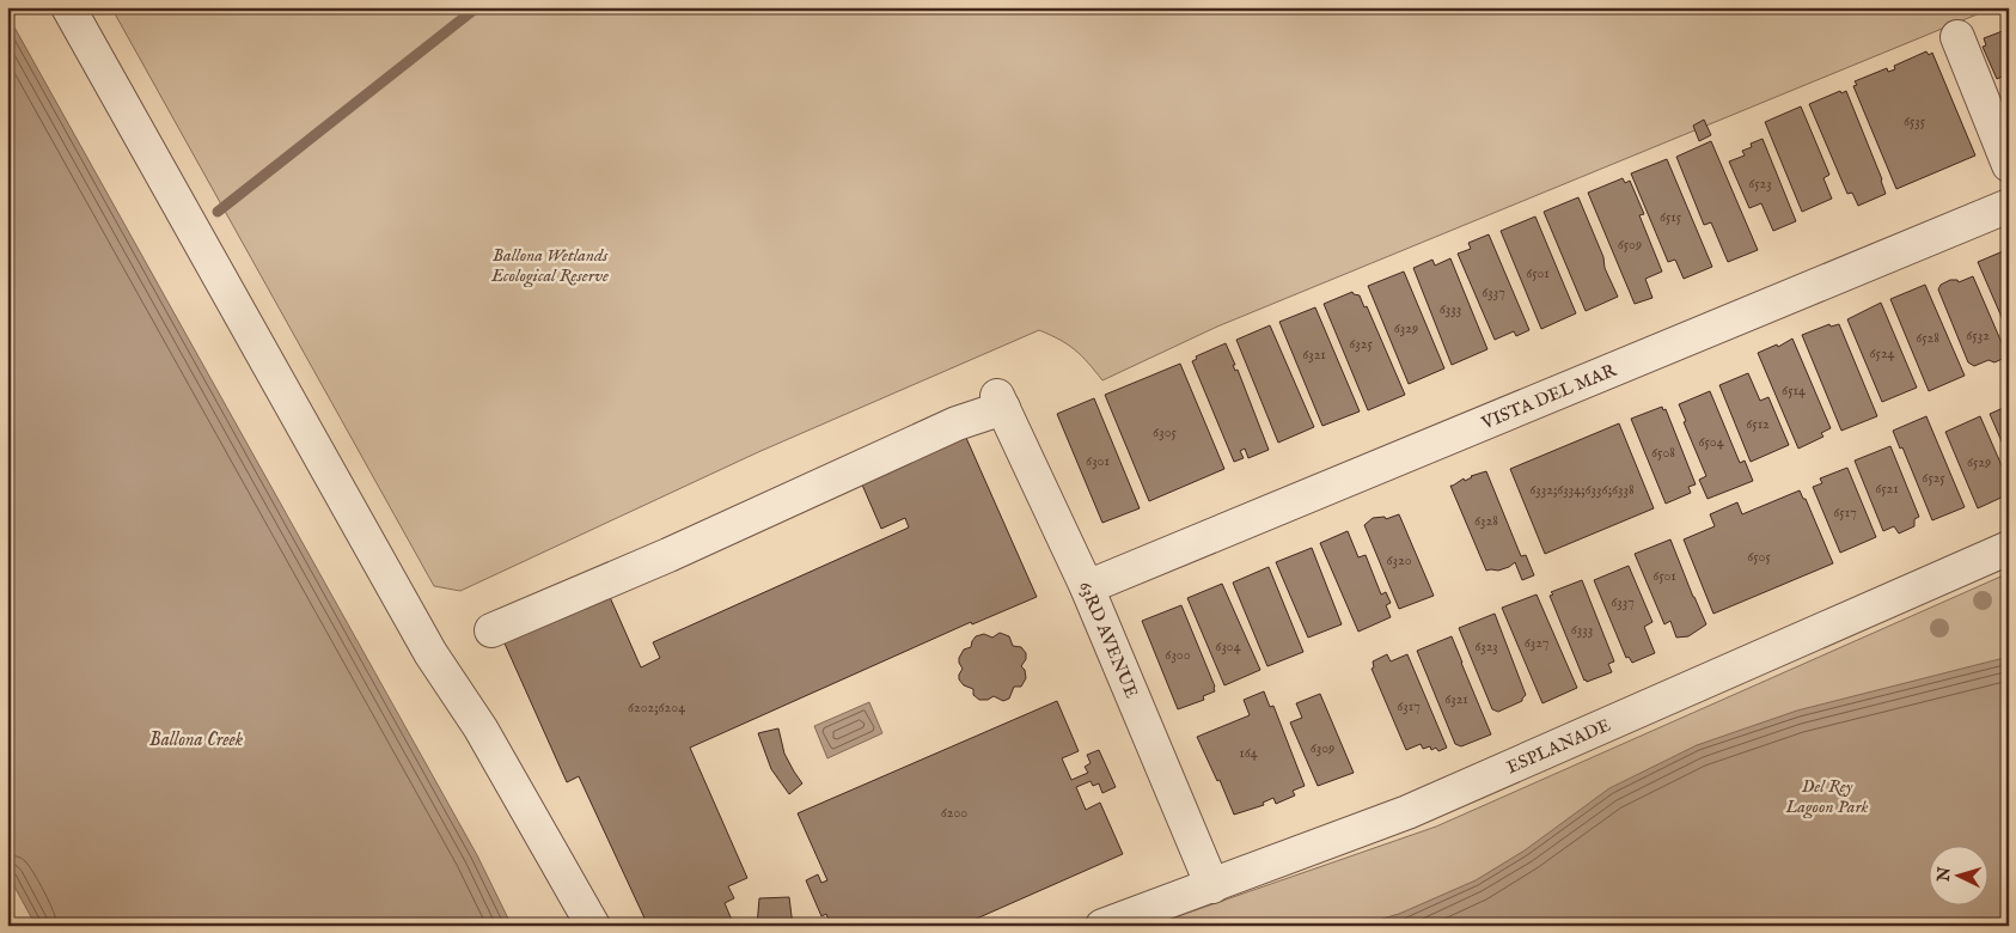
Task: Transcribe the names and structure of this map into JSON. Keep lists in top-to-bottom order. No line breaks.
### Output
{"streets":{"street":["VISTA DEL MAR","63RD AVENUE","ESPLANADE"]},"crossings":[["VISTA DEL MAR","63RD AVENUE"],["63RD AVENUE","ESPLANADE"]],"water":["Ballona Creek"],"parks":["Ballona Wetlands Ecological Reserve","Del Rey Lagoon Park"],"house_numbers":["6535","6523","6515","6509","6501","6337","6333","6329","6532","6528","6325","6524","6321","6514","6512","6305","6504","6508","6301","6529","6525","6521","6332;6334;6336;6338","6517","6328","6505","6320","6501","6337","6333","6327","6304","6323","6300","6321","6317","6202;6204","6309","164","6200"],"north":"left"}
